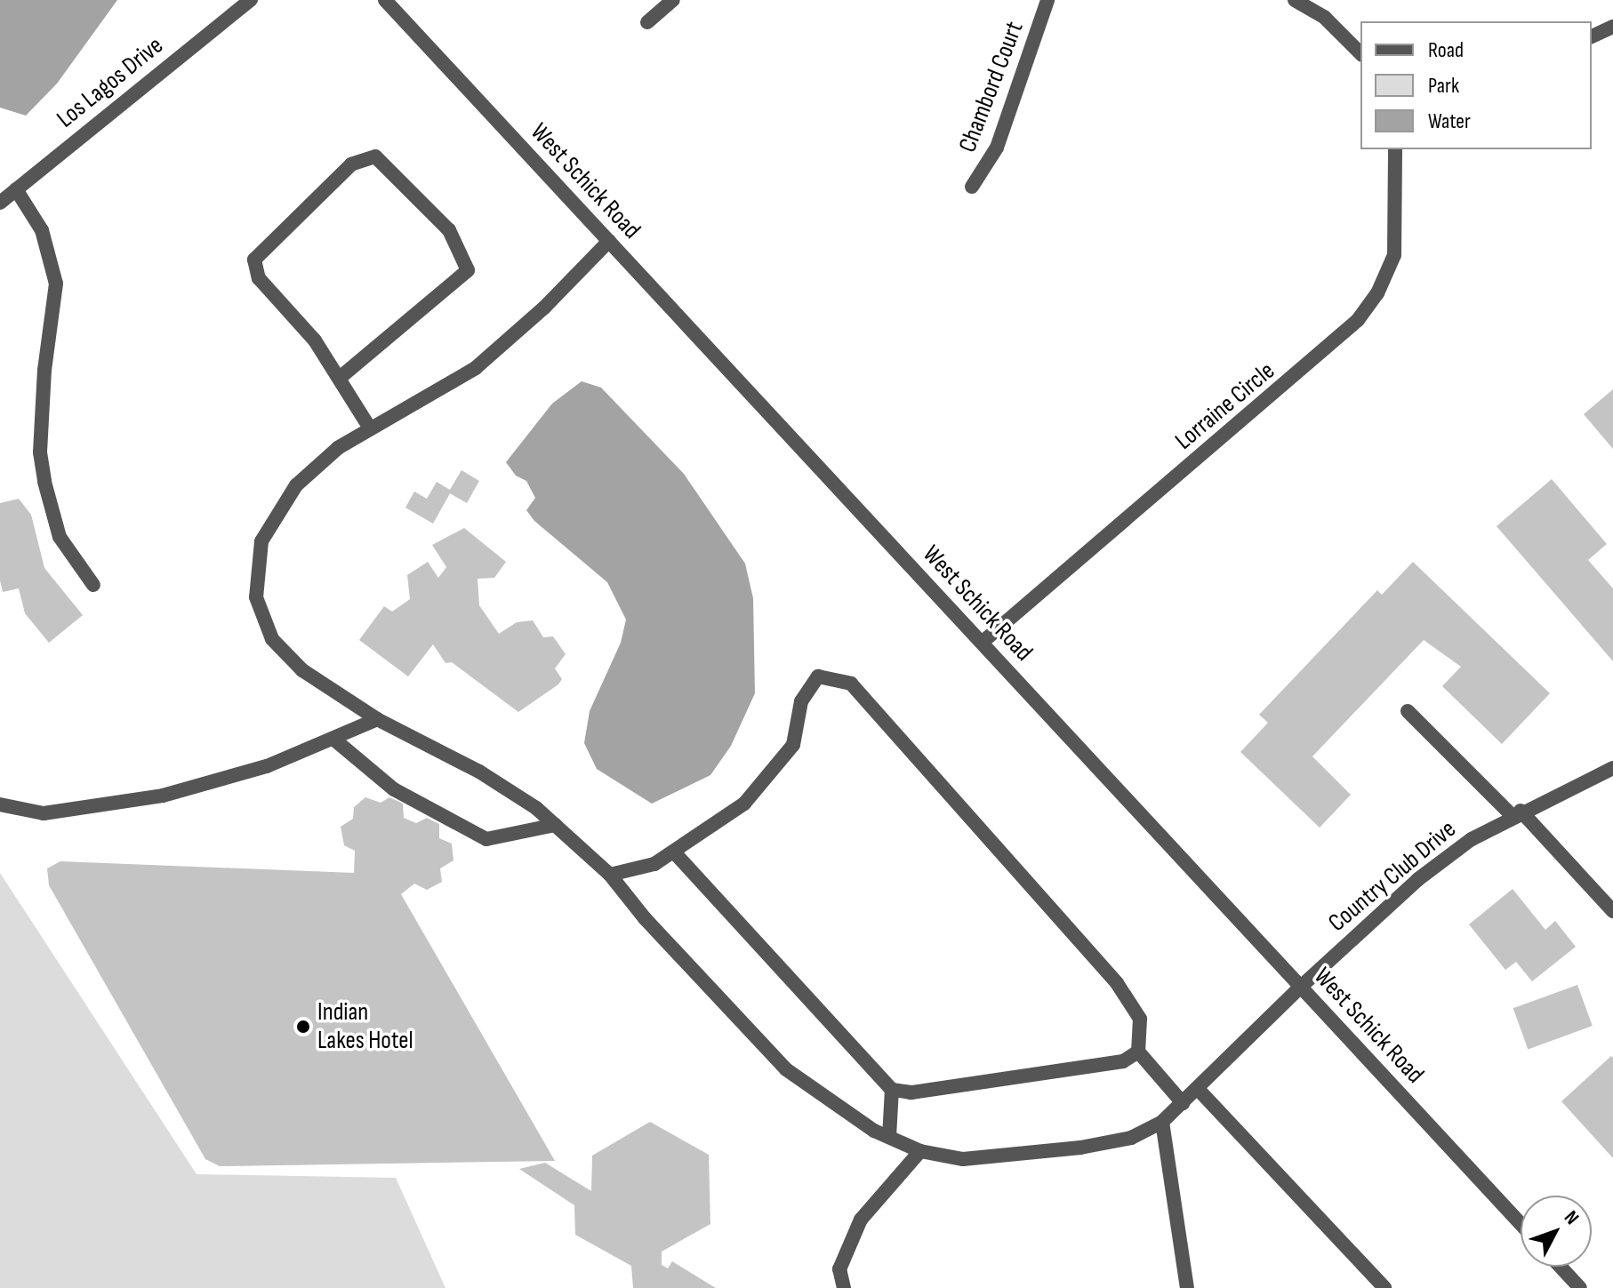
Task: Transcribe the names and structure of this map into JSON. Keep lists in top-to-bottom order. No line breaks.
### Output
{"streets":{"street":["Los Lagos Drive","Chambord Court","West Schick Road","Lorraine Circle","Country Club Drive"]},"crossings":[["West Schick Road","Lorraine Circle"],["West Schick Road","Country Club Drive"]],"places":["Indian Lakes Hotel"],"legend":["Road","Park","Water"],"north":"top right"}
